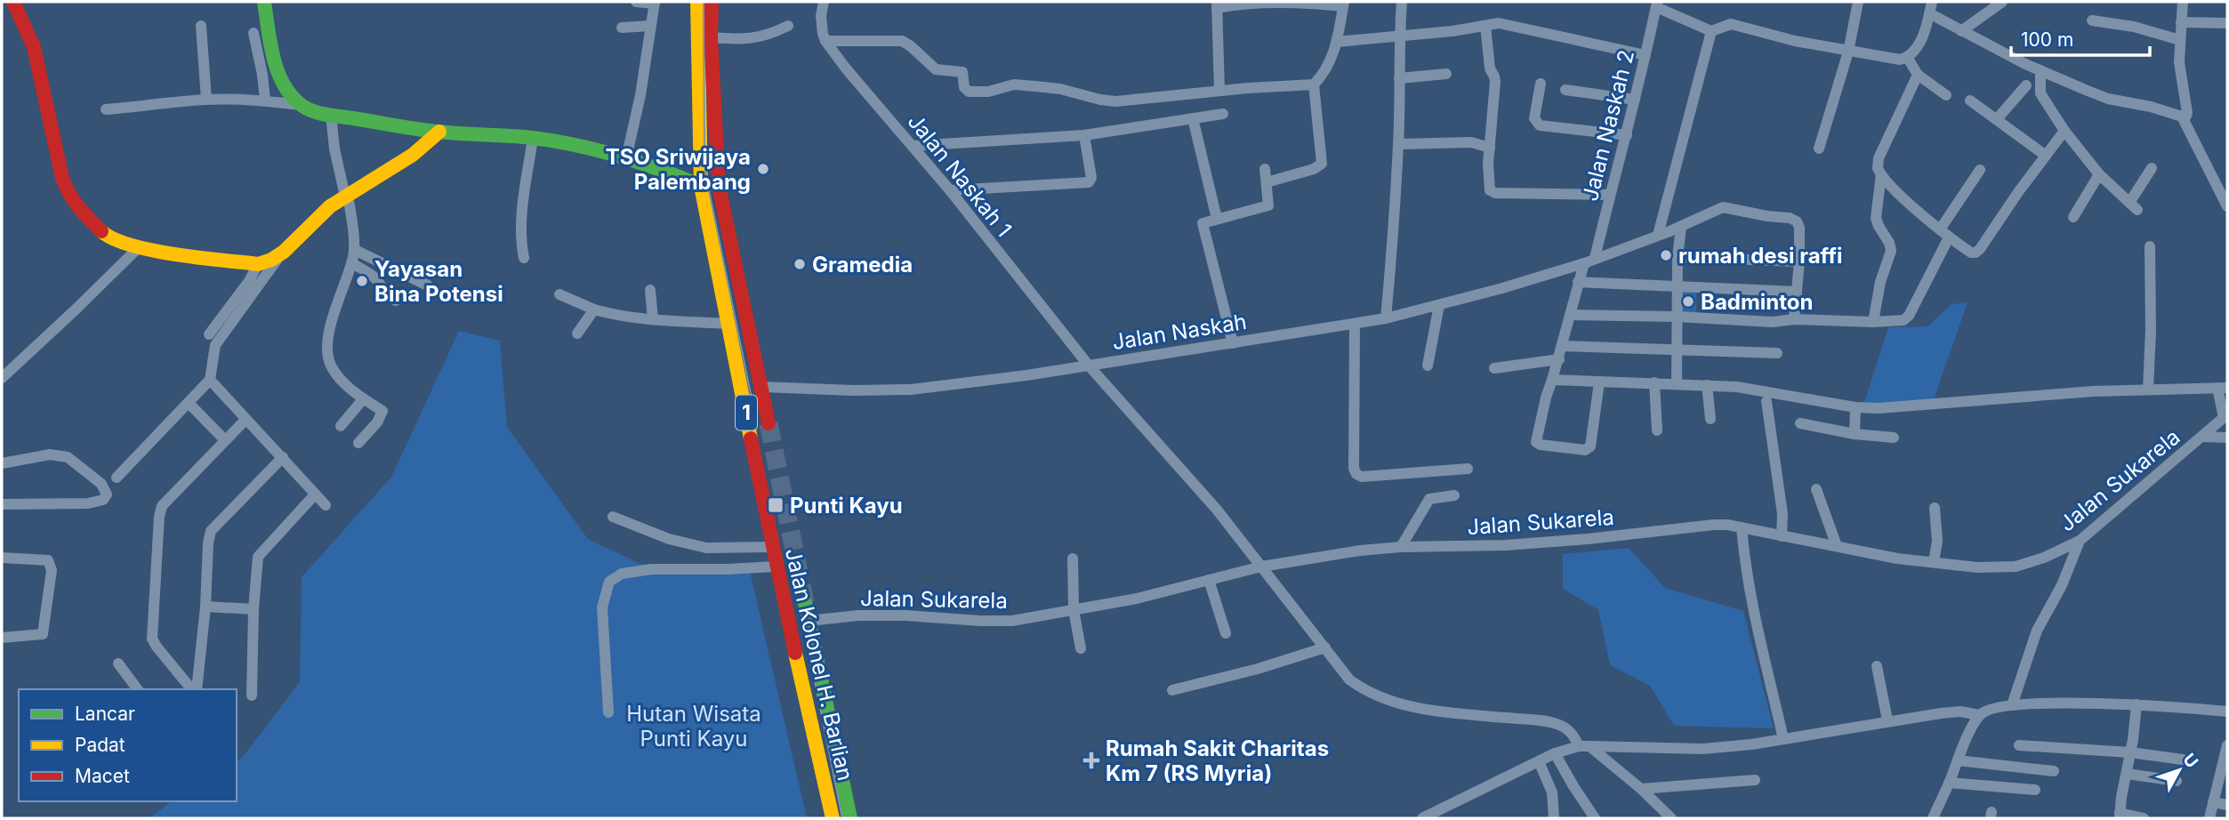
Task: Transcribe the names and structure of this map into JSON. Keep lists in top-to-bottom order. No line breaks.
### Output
{"streets":{"main road":["1","Jalan Kolonel H. Barlian"],"street":["Jalan Naskah 2","Jalan Naskah 1","Jalan Naskah","Jalan Sukarela"]},"crossings":[["Jalan Naskah 2","Jalan Naskah"],["Jalan Naskah 1","Jalan Naskah"],["Jalan Naskah 1","Jalan Sukarela"],["Jalan Naskah","1"],["Jalan Sukarela","Jalan Kolonel H. Barlian"]],"parks":["Hutan Wisata Punti Kayu"],"places":{"other":["TSO Sriwijaya Palembang","rumah desi raffi","Gramedia","Yayasan Bina Potensi","Badminton"],"transit":["Punti Kayu"],"health":["Rumah Sakit Charitas Km 7 (RS Myria)"]},"legend":["Lancar","Padat","Macet"],"scale_bar":"100 m","north":"top right"}
